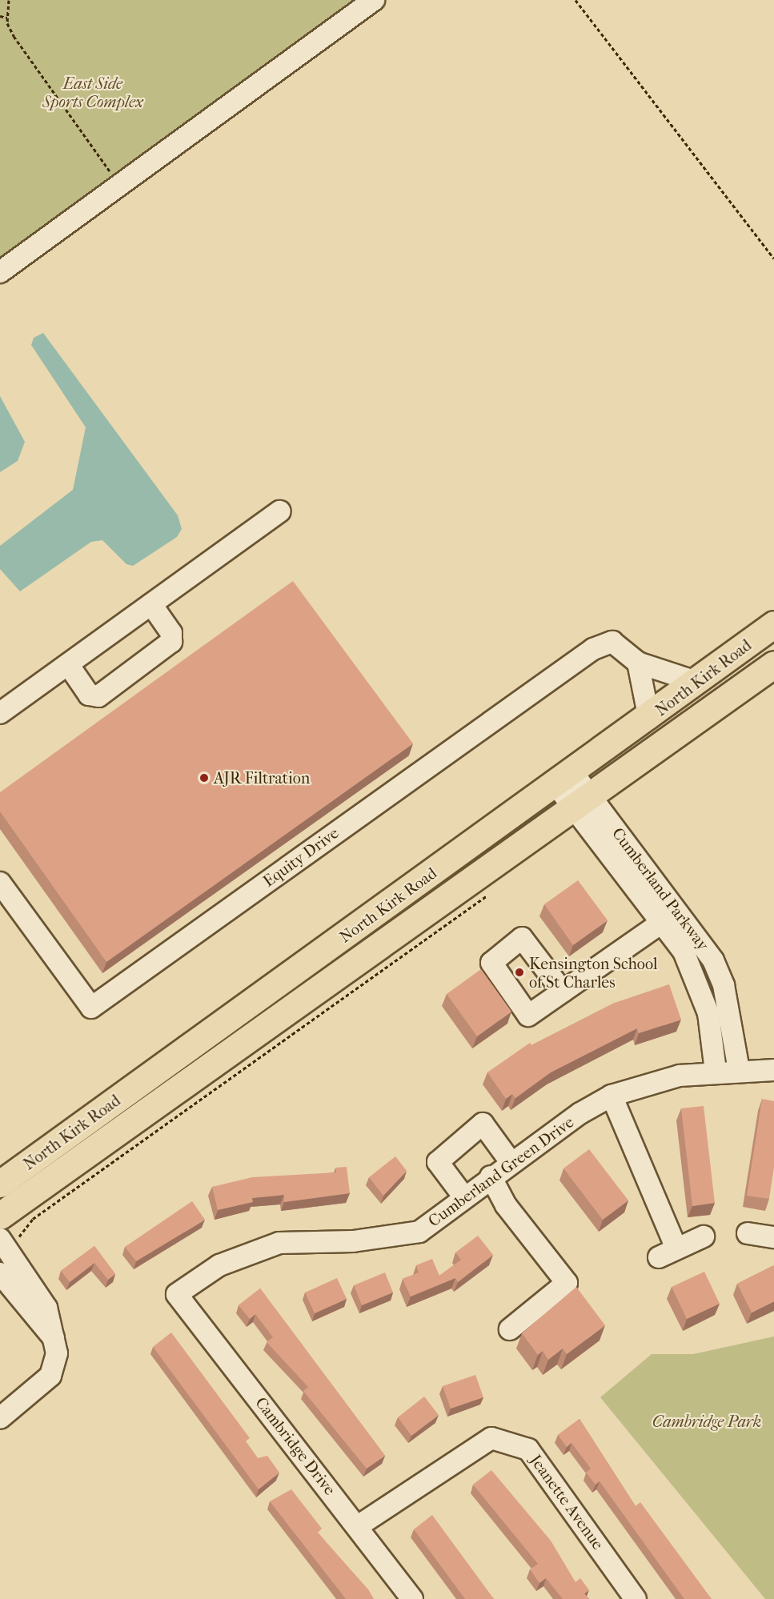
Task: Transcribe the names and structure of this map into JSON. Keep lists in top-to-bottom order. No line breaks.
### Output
{"streets":{"main road":["North Kirk Road"],"street":["Equity Drive","Cumberland Parkway","Cumberland Green Drive","Cambridge Drive","Jeanette Avenue"]},"crossings":[["North Kirk Road","Equity Drive"],["North Kirk Road","Cumberland Parkway"],["Cumberland Parkway","Cumberland Green Drive"],["Cumberland Green Drive","Cambridge Drive"],["Cambridge Drive","Jeanette Avenue"]],"parks":["East Side Sports Complex","Cambridge Park"],"places":["AJR Filtration","Kensington School of St Charles"]}
